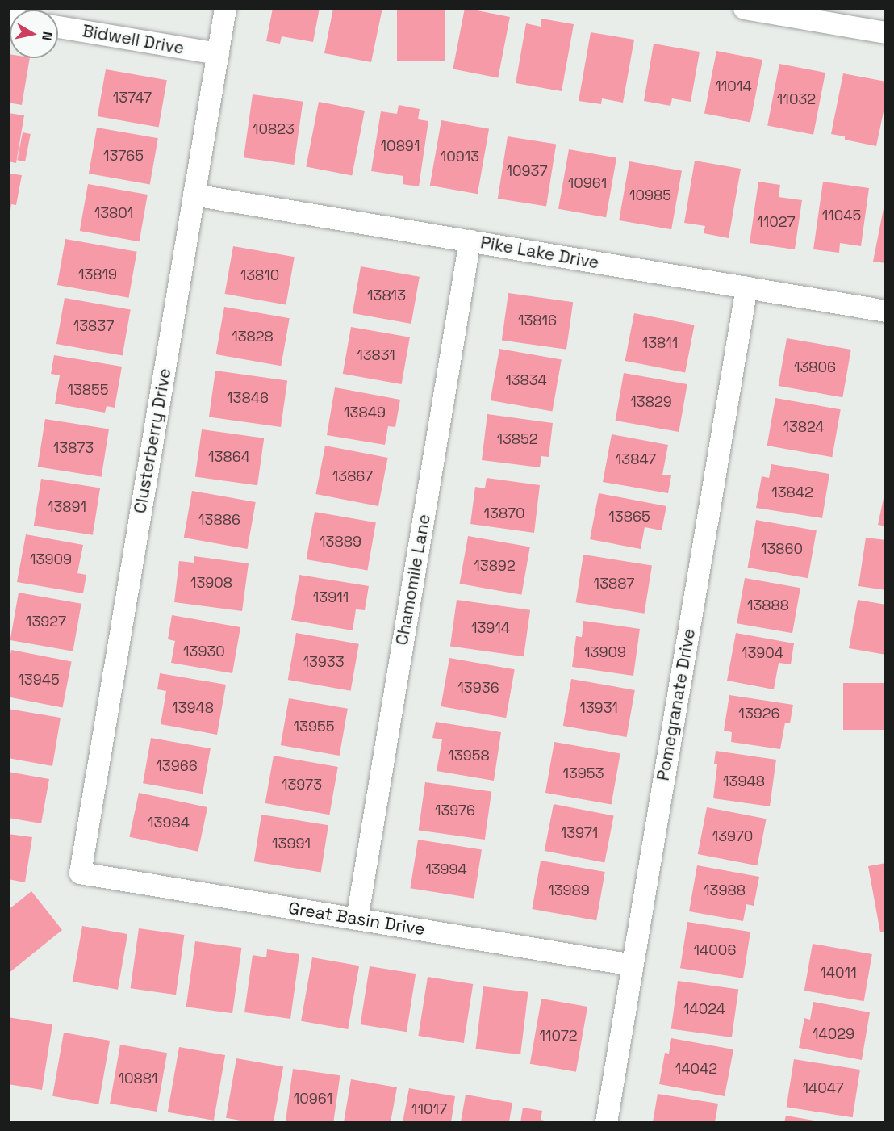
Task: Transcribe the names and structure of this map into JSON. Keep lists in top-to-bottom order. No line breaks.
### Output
{"streets":{"street":["Bidwell Drive","Pike Lake Drive","Clusterberry Drive","Chamomile Lane","Pomegranate Drive","Great Basin Drive"]},"crossings":[["Bidwell Drive","Clusterberry Drive"],["Pike Lake Drive","Clusterberry Drive"],["Pike Lake Drive","Chamomile Lane"],["Pike Lake Drive","Pomegranate Drive"],["Clusterberry Drive","Great Basin Drive"],["Chamomile Lane","Great Basin Drive"],["Pomegranate Drive","Great Basin Drive"]],"house_numbers":["11014","13747","11032","10823","10891","13765","10913","10937","10961","10985","13801","11045","11027","13819","13810","13813","13816","13837","13828","13811","13831","13806","13834","13855","13846","13829","13849","13824","13852","13873","13864","13847","13867","13842","13891","13870","13865","13886","13889","13860","13909","13892","13908","13887","13911","13888","13927","13914","13930","13909","13904","13933","13945","13936","13948","13931","13926","13955","13958","13966","13953","13948","13973","13976","13984","13971","13970","13991","13994","13989","13988","14006","14011","14024","14029","11072","14042","10881","14047","10961","11017"],"north":"right"}
